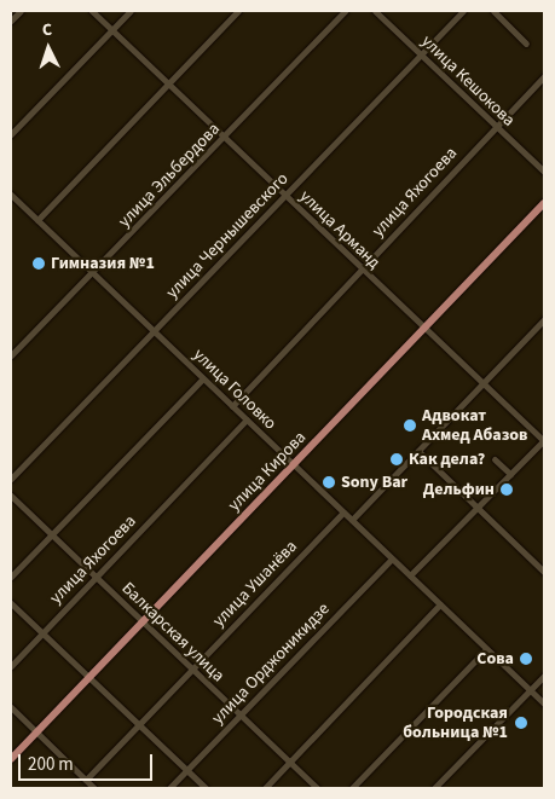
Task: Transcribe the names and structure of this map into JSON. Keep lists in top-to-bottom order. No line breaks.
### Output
{"streets":{"main road":["улица Кирова"],"street":["улица Кешокова","улица Эльбердова","улица Яхогоева","улица Арманд","улица Чернышевского","улица Головко","улица Ушанёва","Балкарская улица","улица Орджоникидзе"]},"crossings":[["улица Кешокова","улица Яхогоева"],["улица Кешокова","улица Чернышевского"],["улица Эльбердова","улица Арманд"],["улица Эльбердова","улица Головко"],["улица Яхогоева","улица Арманд"],["улица Яхогоева","улица Головко"],["улица Яхогоева","Балкарская улица"],["улица Арманд","улица Чернышевского"],["улица Арманд","улица Кирова"],["улица Чернышевского","улица Головко"],["улица Головко","улица Кирова"],["улица Головко","улица Ушанёва"],["улица Головко","улица Орджоникидзе"],["улица Кирова","Балкарская улица"],["улица Ушанёва","Балкарская улица"],["Балкарская улица","улица Орджоникидзе"]],"places":["Гимназия №1","Адвокат Ахмед Абазов","Как дела?","Sony Bar","Дельфин","Сова","Городская больница №1"],"scale_bar":"200 m","north":"top"}
